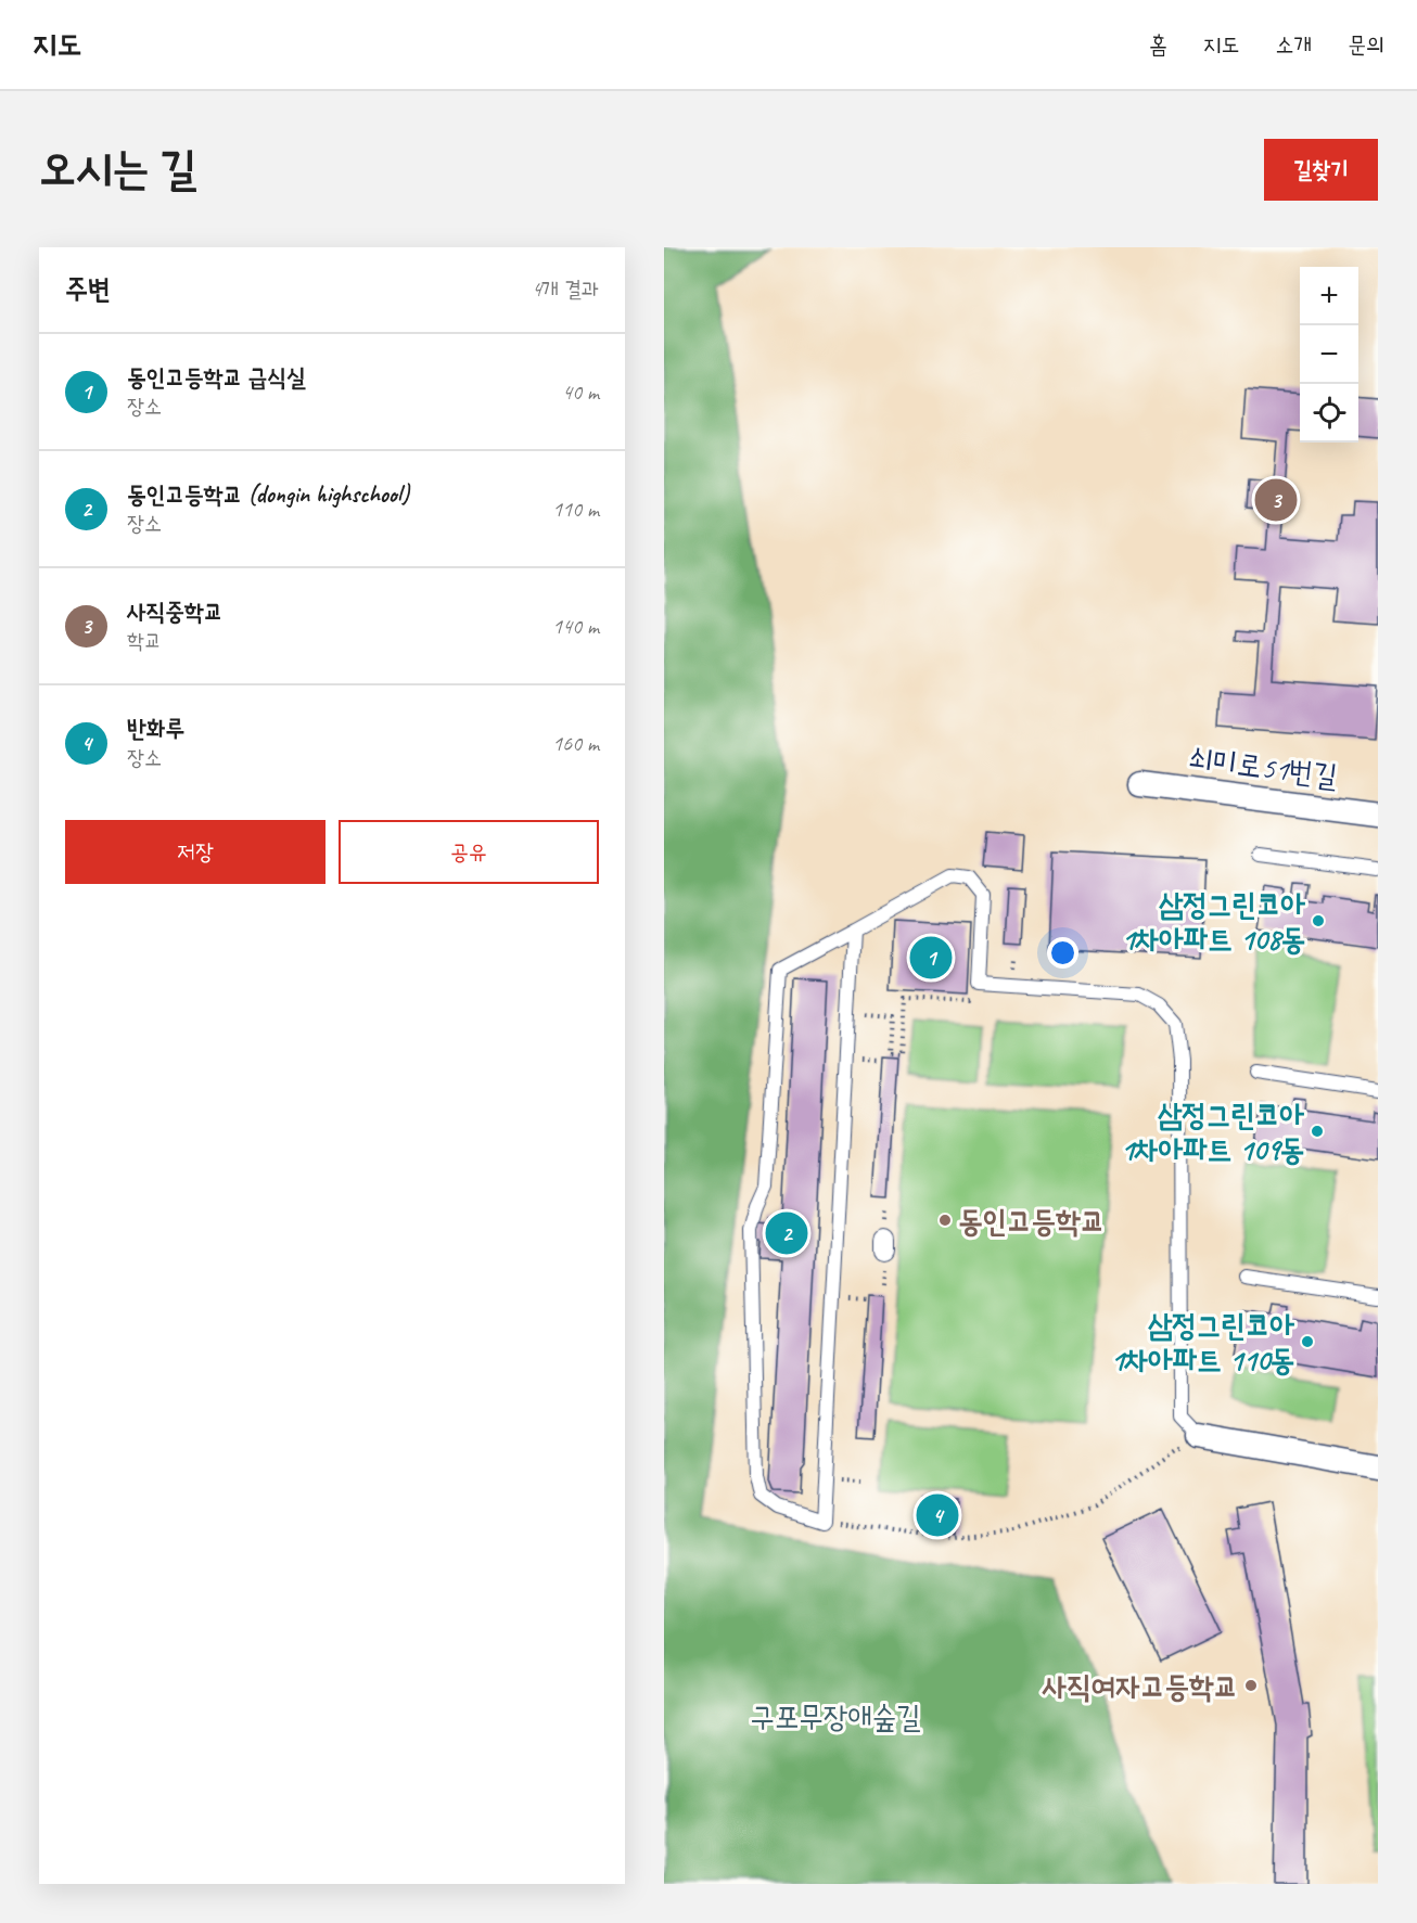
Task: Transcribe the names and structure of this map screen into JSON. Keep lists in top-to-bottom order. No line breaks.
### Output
{"streets":{"street":["쇠미로51번길"]},"parks":["구포무장애숲길"],"places":["삼정그린코아 1차아파트 108동","삼정그린코아 1차아파트 109동","동인고등학교","삼정그린코아 1차아파트 110동","사직여자고등학교"],"page":{"header":"지도","nav":["홈","지도","소개","문의"],"buttons":["길찾기",["저장","공유"]],"title":"오시는 길","heading":["주변","4개 결과"],"map_buttons":["+","−"],"list":[{"mark":"1","name":"동인고등학교 급식실","note":"장소","value":"40 m"},{"mark":"2","name":"동인고등학교 (dongin highschool)","note":"장소","value":"110 m"},{"mark":"3","name":"사직중학교","note":"학교","value":"140 m"},{"mark":"4","name":"반화루","note":"장소","value":"160 m"}],"pins":["3","1","2","4"]}}
